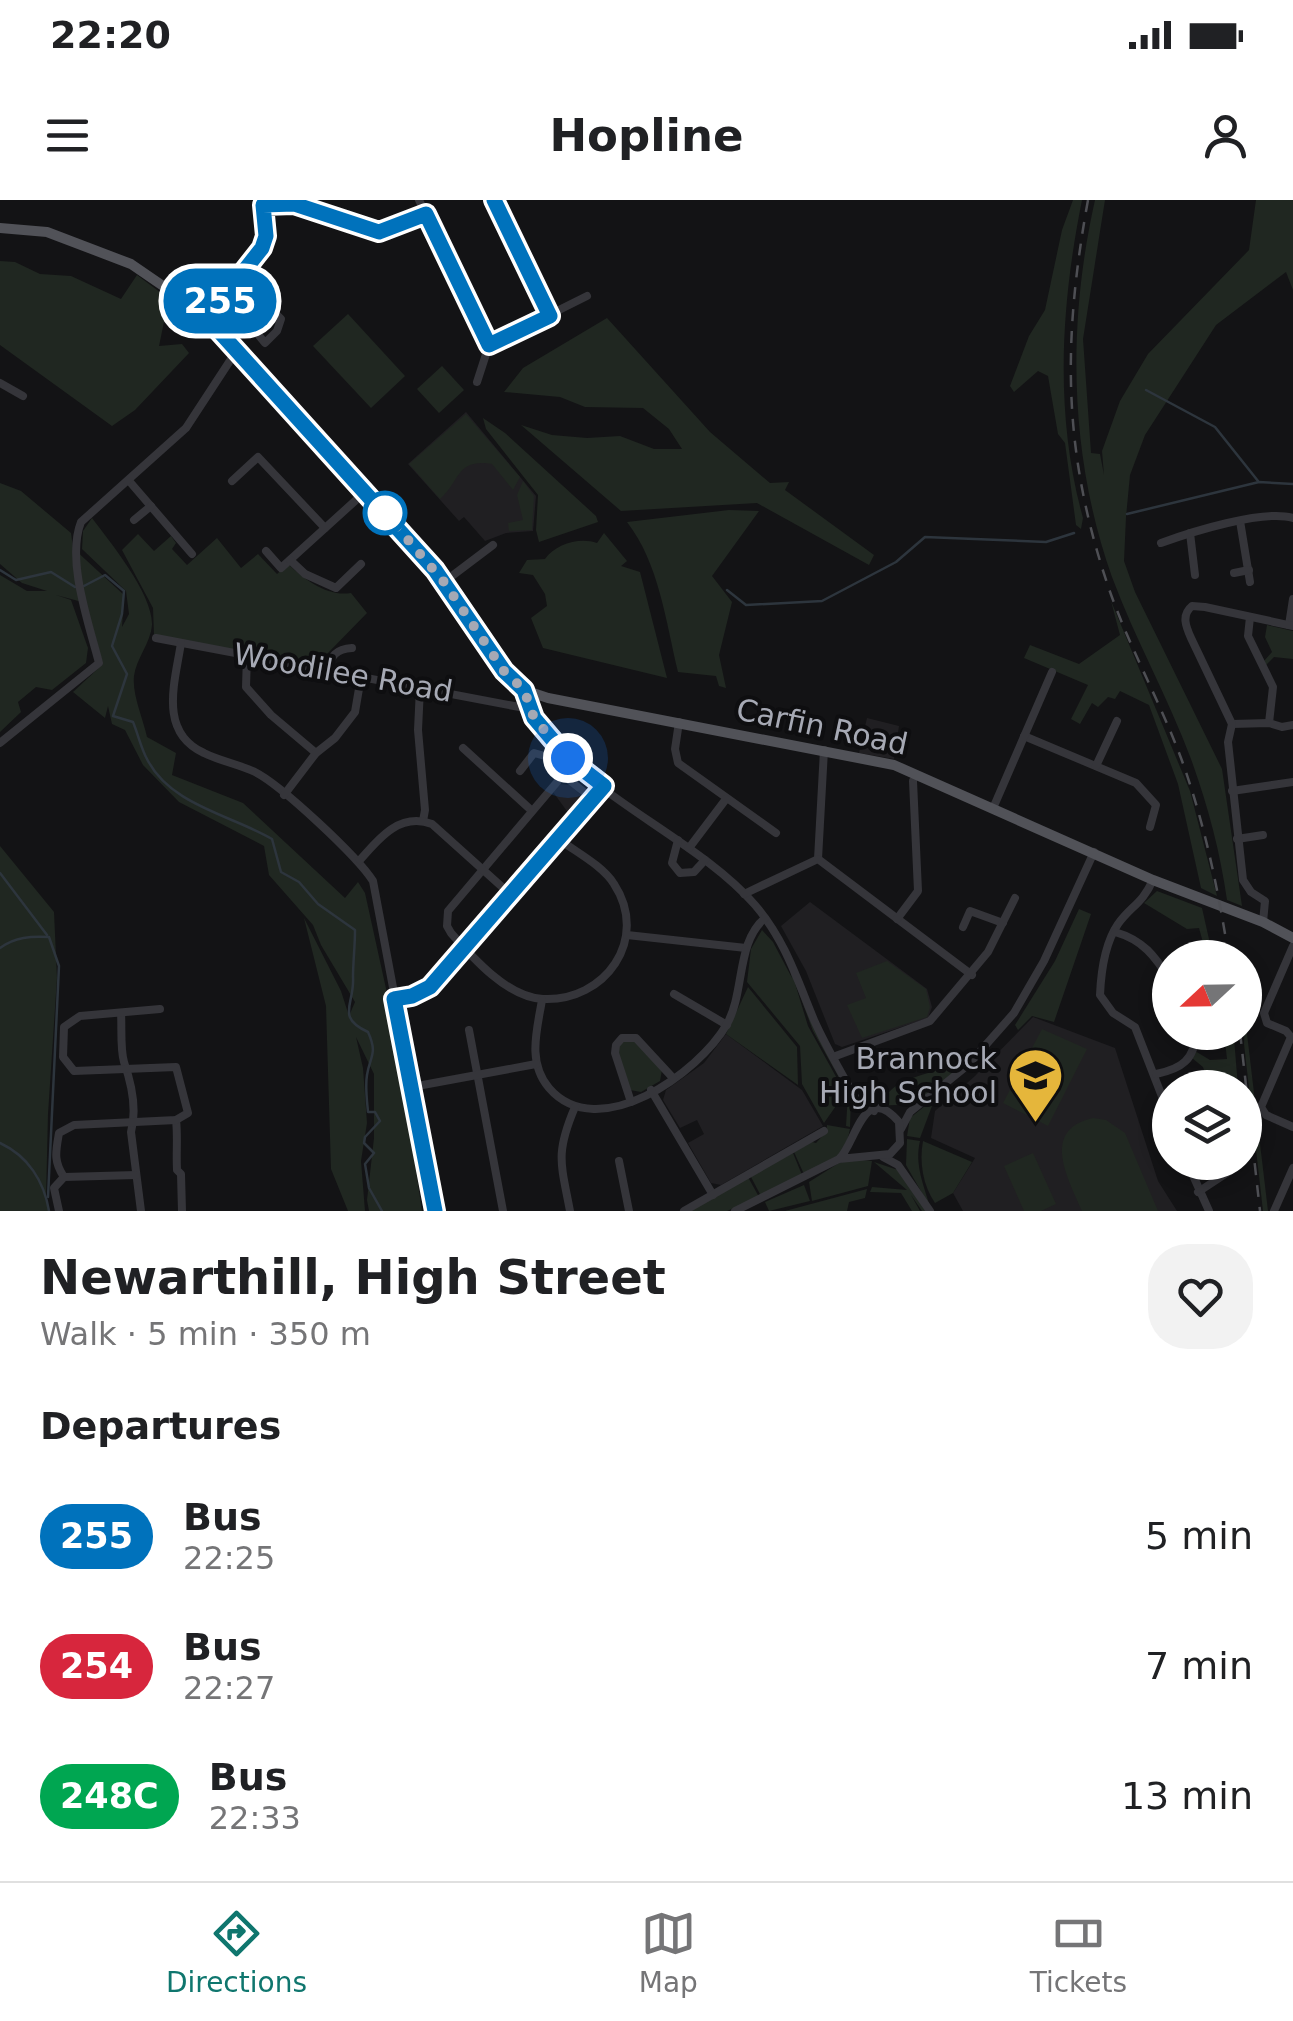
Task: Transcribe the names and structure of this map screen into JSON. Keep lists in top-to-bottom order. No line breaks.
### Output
{"streets":{"main road":["Carfin Road"],"street":["Woodilee Road"]},"places":{"school or university":["Brannock High School"]},"lines":["bus line 255"],"north":"left","page":{"status":"22:20","header":"Hopline","on_map":"255","heading":[["Newarthill, High Street","Walk · 5 min · 350 m"],"Departures"],"list":[{"mark":"255","name":"Bus","note":"22:25","value":"5 min"},{"mark":"254","name":"Bus","note":"22:27","value":"7 min"},{"mark":"248C","name":"Bus","note":"22:33","value":"13 min"}],"tabs":["Directions","Map","Tickets"]}}
